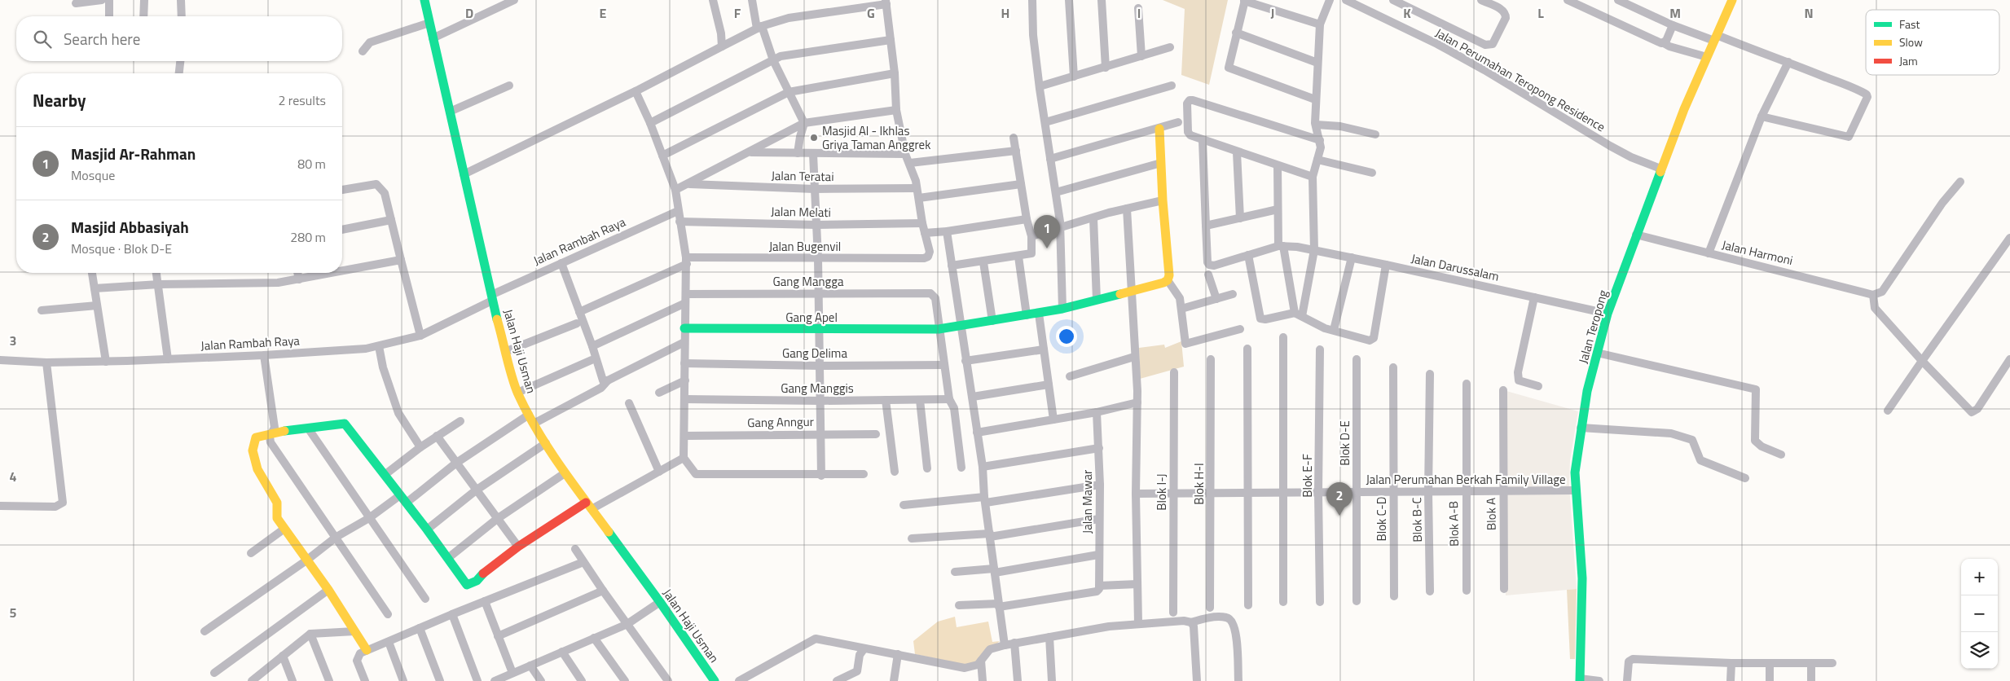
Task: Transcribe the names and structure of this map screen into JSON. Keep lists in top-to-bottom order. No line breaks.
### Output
{"streets":{"street":["Jalan Perumahan Teropong Residence","Jalan Teratai","Jalan Melati","Jalan Rambah Raya","Jalan Bugenvil","Jalan Harmoni","Jalan Darussalam","Gang Mangga","Gang Apel","Jalan Teropong","Jalan Haji Usman","Gang Delima","Gang Manggis","Gang Anngur","Blok D-E","Blok E-F","Jalan Perumahan Berkah Family Village","Blok H-I","Blok I-J","Jalan Mawar","Blok A","Blok C-D","Blok B-C","Blok A-B"]},"crossings":[["Jalan Perumahan Teropong Residence","Jalan Teropong"],["Jalan Rambah Raya","Jalan Haji Usman"],["Jalan Harmoni","Jalan Teropong"],["Jalan Darussalam","Jalan Teropong"],["Gang Mangga","Gang Apel"],["Jalan Teropong","Jalan Perumahan Berkah Family Village"],["Blok D-E","Jalan Perumahan Berkah Family Village"],["Blok E-F","Jalan Perumahan Berkah Family Village"],["Jalan Perumahan Berkah Family Village","Blok H-I"],["Jalan Perumahan Berkah Family Village","Blok I-J"],["Jalan Perumahan Berkah Family Village","Blok A"],["Jalan Perumahan Berkah Family Village","Blok C-D"],["Jalan Perumahan Berkah Family Village","Blok B-C"],["Jalan Perumahan Berkah Family Village","Blok A-B"]],"places":["Masjid Al - Ikhlas Griya Taman Anggrek"],"legend":["Fast","Slow","Jam"],"page":{"search":"Search here","heading":["Nearby","2 results"],"list":[{"mark":"1","name":"Masjid Ar-Rahman","note":"Mosque","value":"80 m"},{"mark":"2","name":"Masjid Abbasiyah","note":"Mosque · Blok D-E","value":"280 m"}],"pins":["1","2"],"map_buttons":["+","−"]},"grid":{"columns":["D","E","F","G","H","I","J","K","L","M","N"],"rows":["3","4","5"]}}
